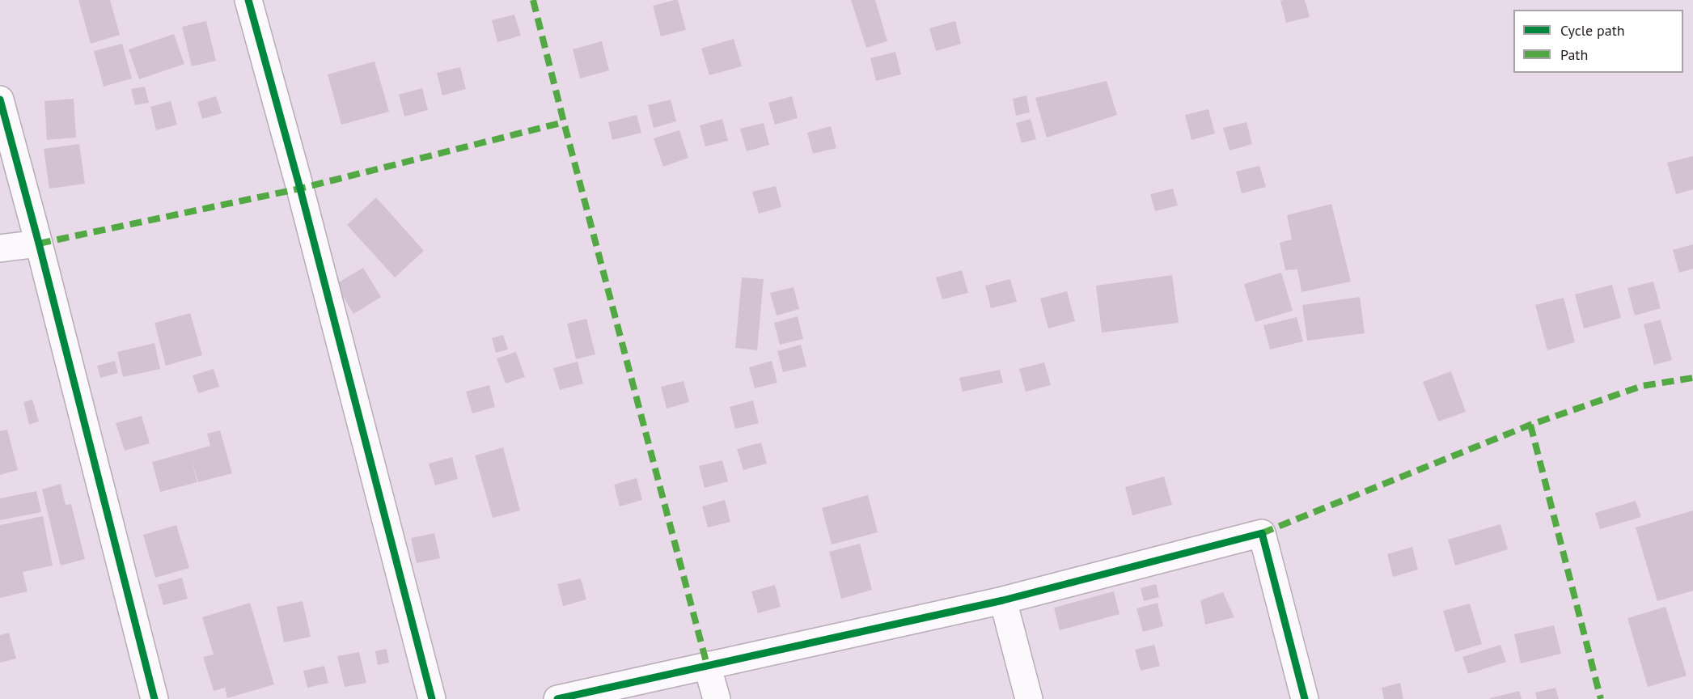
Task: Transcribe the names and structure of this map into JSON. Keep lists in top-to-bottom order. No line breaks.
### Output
{"legend":["Cycle path","Path"]}
